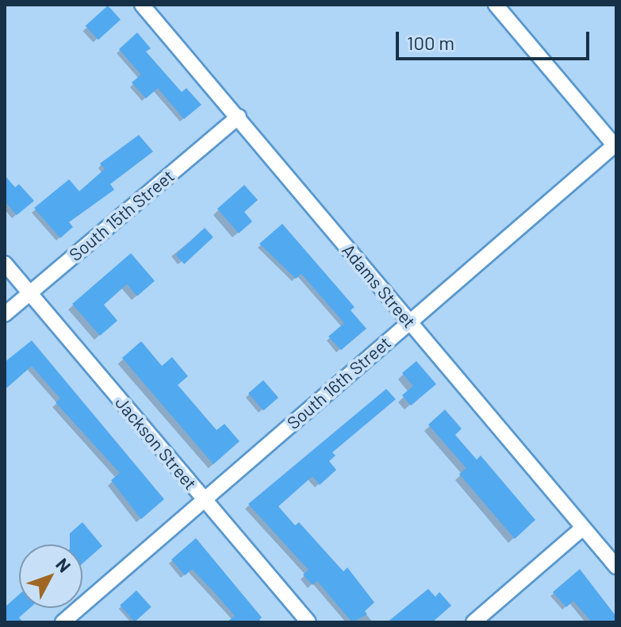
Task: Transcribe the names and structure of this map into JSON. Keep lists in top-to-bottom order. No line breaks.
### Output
{"streets":{"street":["South 15th Street","Adams Street","South 16th Street","Jackson Street"]},"crossings":[["South 15th Street","Adams Street"],["South 15th Street","Jackson Street"],["Adams Street","South 16th Street"],["South 16th Street","Jackson Street"]],"scale_bar":"100 m","north":"top right"}
